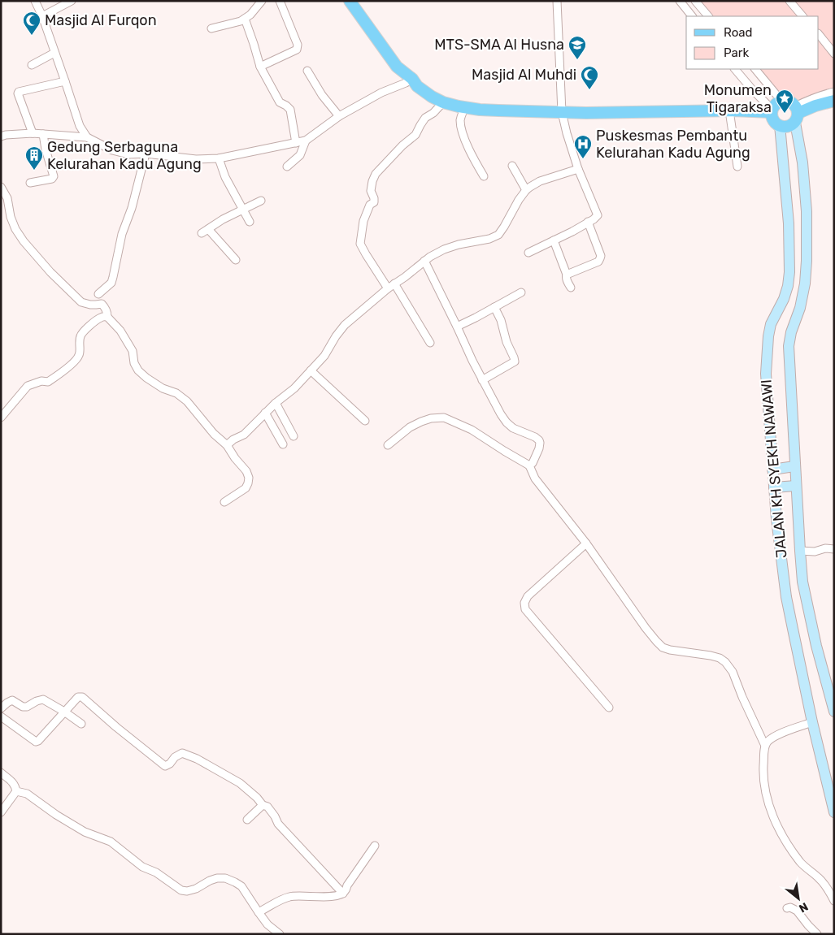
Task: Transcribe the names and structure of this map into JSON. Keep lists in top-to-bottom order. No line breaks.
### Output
{"streets":{"main road":["JALAN KH SYEKH NAWAWI"]},"places":{"mosque":["Masjid Al Furqon","Masjid Al Muhdi"],"school or university":["MTS-SMA Al Husna"],"place":["Monumen Tigaraksa"],"hospital":["Puskesmas Pembantu Kelurahan Kadu Agung"],"building":["Gedung Serbaguna Kelurahan Kadu Agung"]},"legend":["Road","Park"],"north":"bottom right"}
